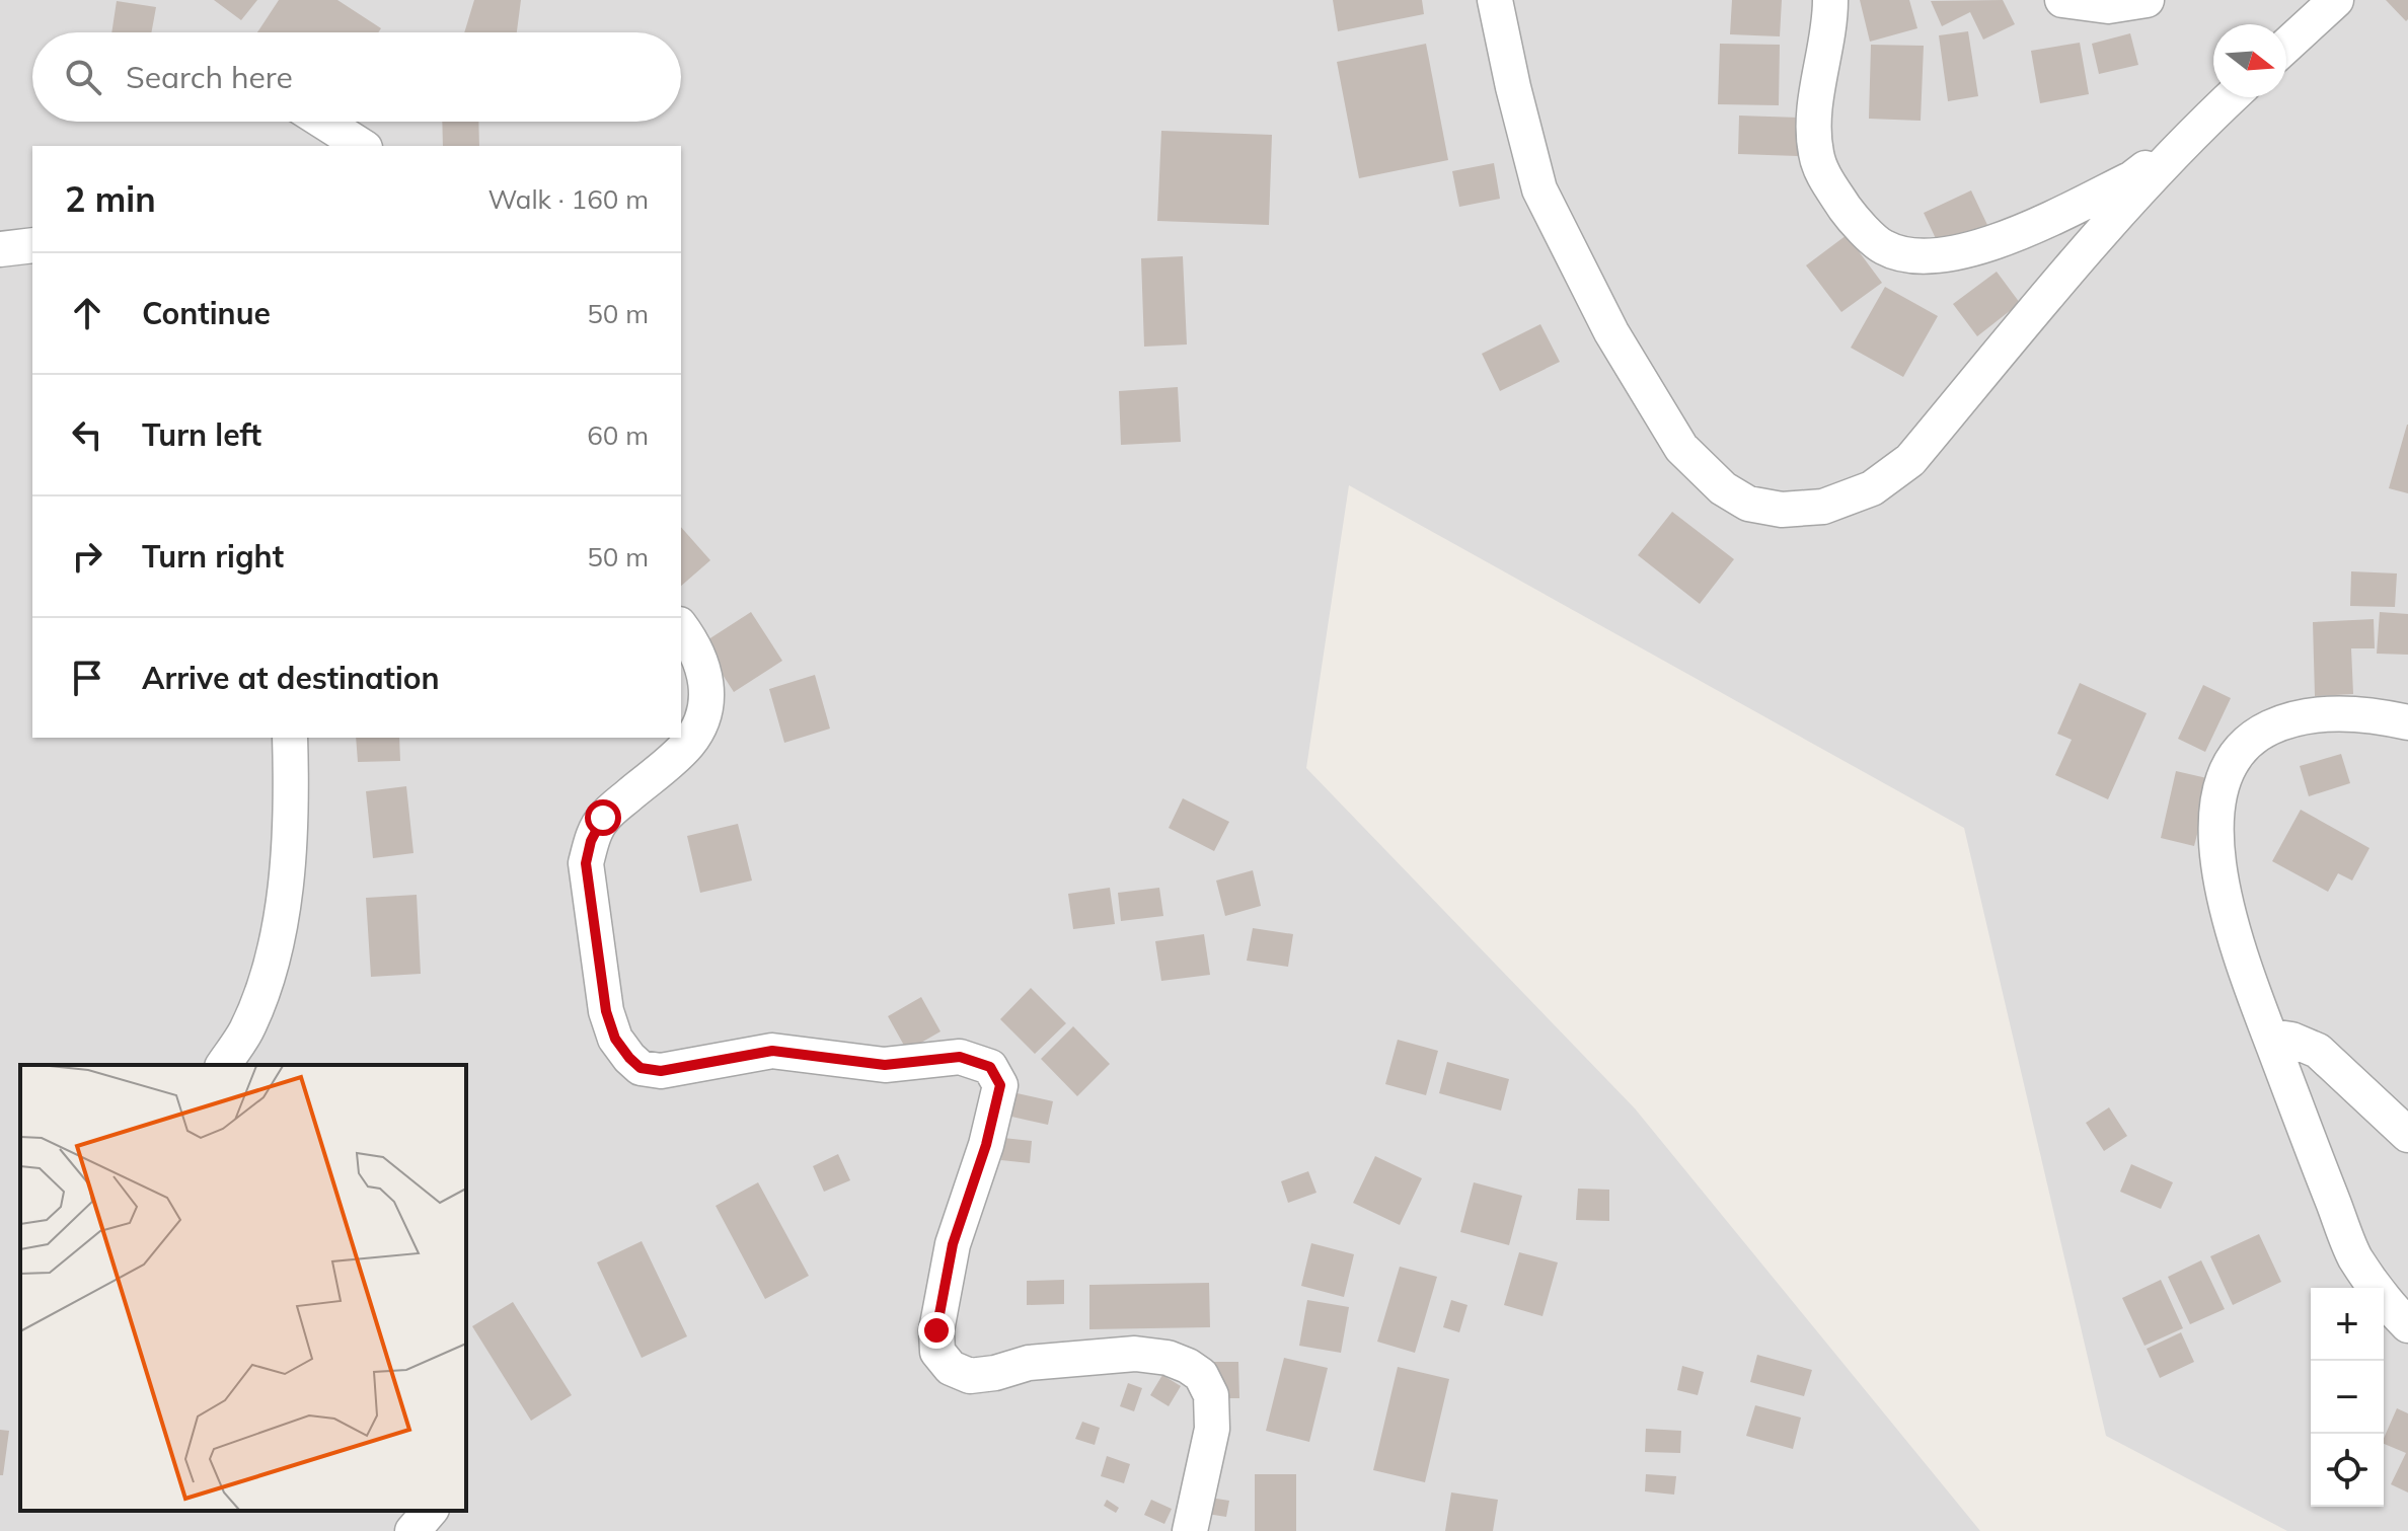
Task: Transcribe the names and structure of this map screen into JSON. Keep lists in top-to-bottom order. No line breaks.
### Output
{"north":"right","page":{"search":"Search here","heading":["2 min","Walk · 160 m"],"list":[["Continue","50 m"],["Turn left","60 m"],["Turn right","50 m"],"Arrive at destination"],"map_buttons":["+","−"]}}
